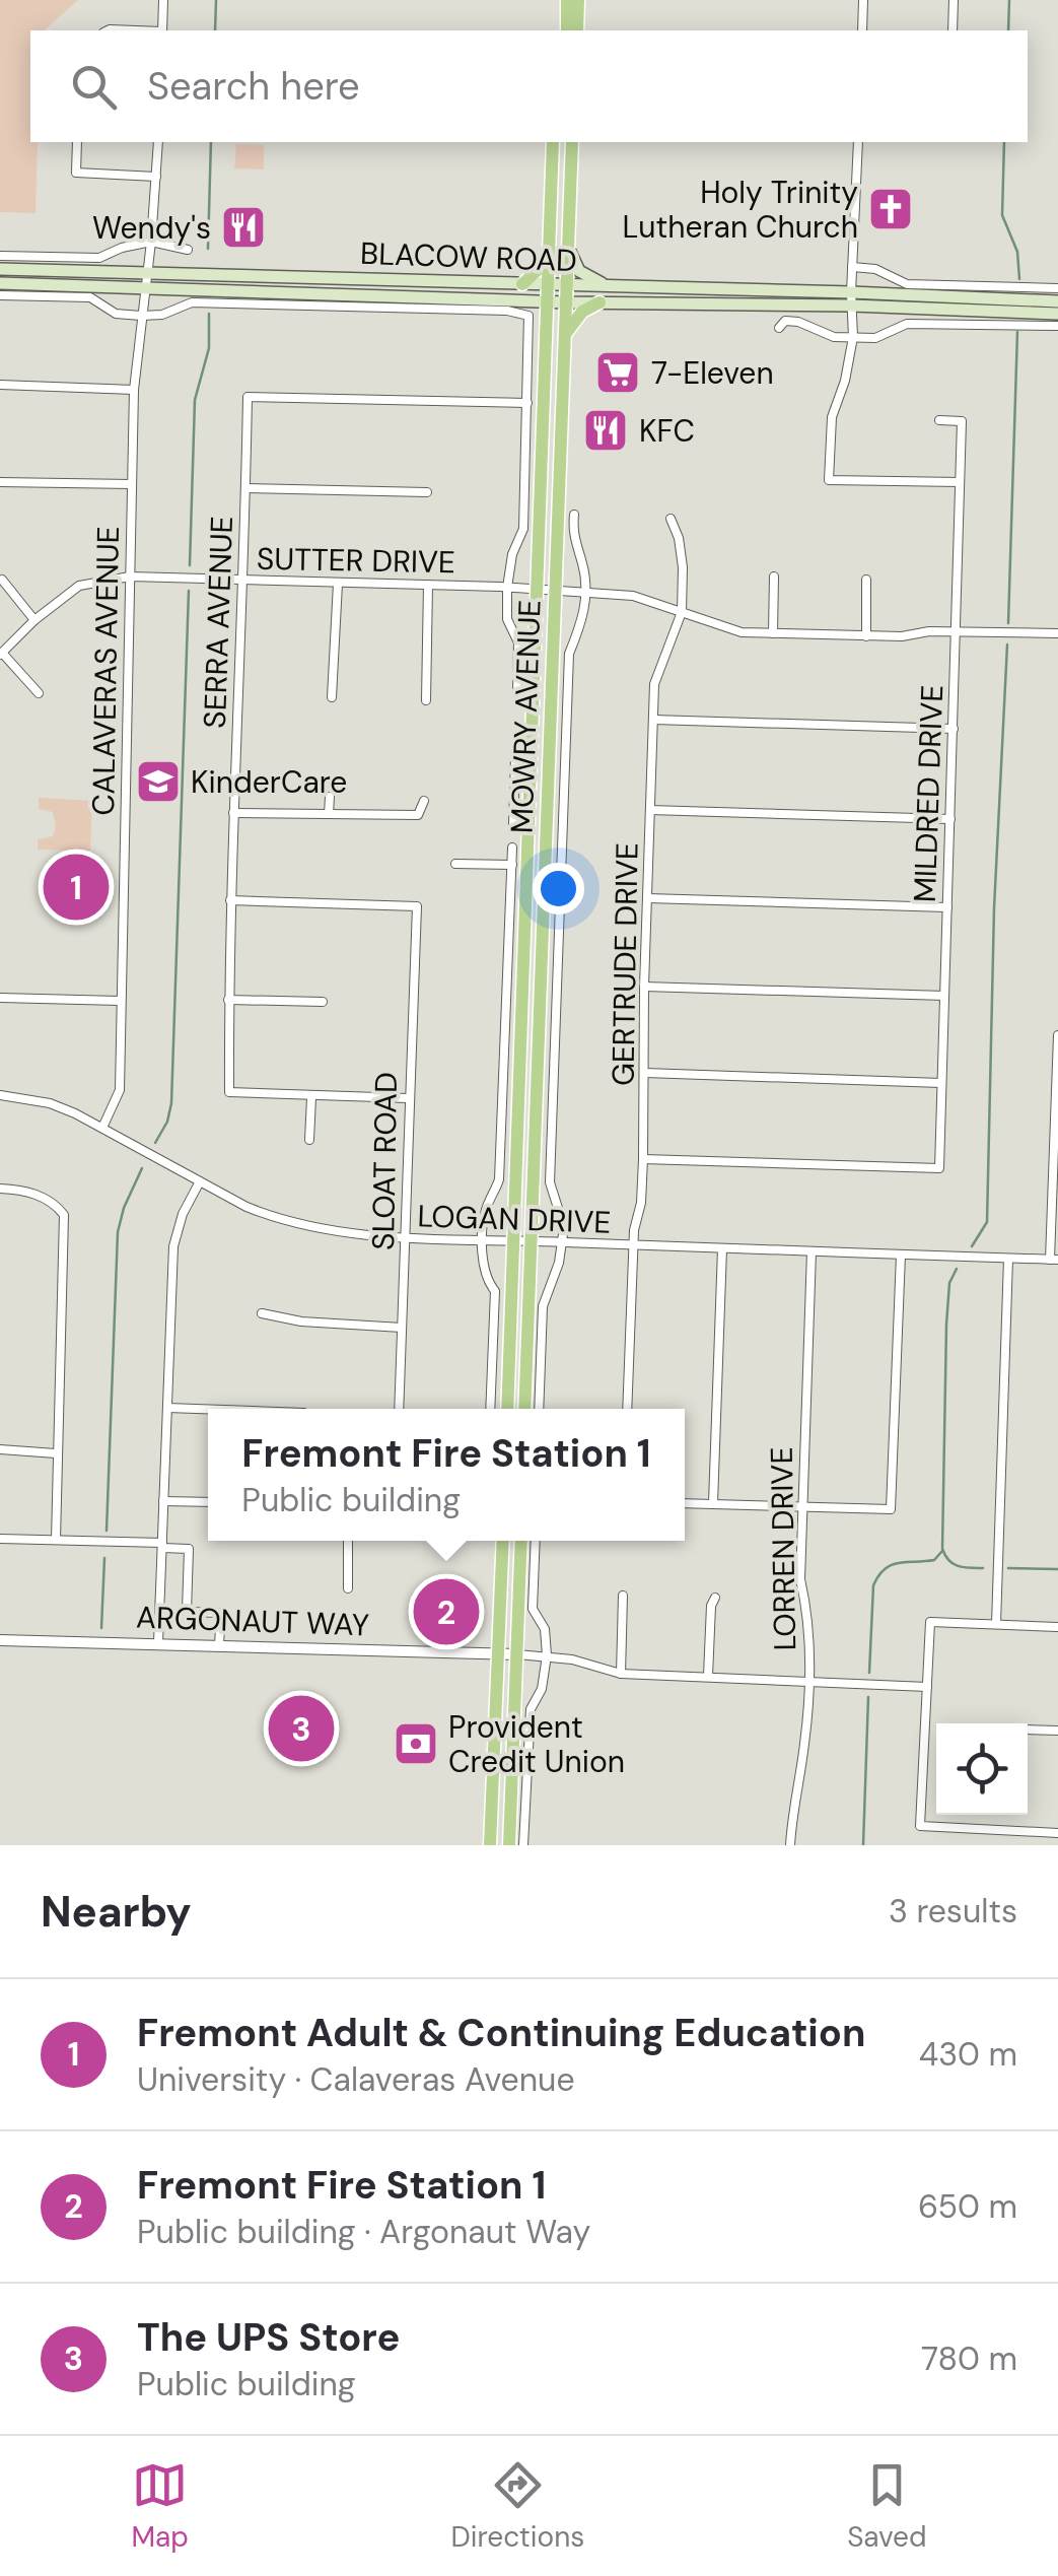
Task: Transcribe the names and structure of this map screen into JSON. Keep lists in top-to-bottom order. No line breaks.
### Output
{"streets":{"main road":["BLACOW ROAD","MOWRY AVENUE"],"street":["SUTTER DRIVE","SERRA AVENUE","CALAVERAS AVENUE","MILDRED DRIVE","GERTRUDE DRIVE","SLOAT ROAD","LOGAN DRIVE","LORREN DRIVE","ARGONAUT WAY"]},"crossings":[["BLACOW ROAD","CALAVERAS AVENUE"],["BLACOW ROAD","MOWRY AVENUE"],["SUTTER DRIVE","SERRA AVENUE"],["SUTTER DRIVE","CALAVERAS AVENUE"],["SUTTER DRIVE","MOWRY AVENUE"],["SUTTER DRIVE","MILDRED DRIVE"],["SUTTER DRIVE","GERTRUDE DRIVE"],["SERRA AVENUE","MOWRY AVENUE"],["SERRA AVENUE","SLOAT ROAD"],["CALAVERAS AVENUE","LOGAN DRIVE"],["MOWRY AVENUE","LOGAN DRIVE"],["MILDRED DRIVE","GERTRUDE DRIVE"],["GERTRUDE DRIVE","LOGAN DRIVE"],["SLOAT ROAD","LOGAN DRIVE"],["LOGAN DRIVE","LORREN DRIVE"],["LORREN DRIVE","ARGONAUT WAY"]],"places":{"church":["Holy Trinity Lutheran Church"],"restaurant":["Wendy's","KFC"],"supermarket":["7-Eleven"],"school or university":["KinderCare"],"bank":["Provident Credit Union"]},"page":{"search":"Search here","pins":["1","2","3"],"popup":["Fremont Fire Station 1","Public building"],"heading":["Nearby","3 results"],"list":[{"mark":"1","name":"Fremont Adult & Continuing Education","note":"University · Calaveras Avenue","value":"430 m"},{"mark":"2","name":"Fremont Fire Station 1","note":"Public building · Argonaut Way","value":"650 m"},{"mark":"3","name":"The UPS Store","note":"Public building","value":"780 m"}],"nav":["Map","Directions","Saved"]}}
